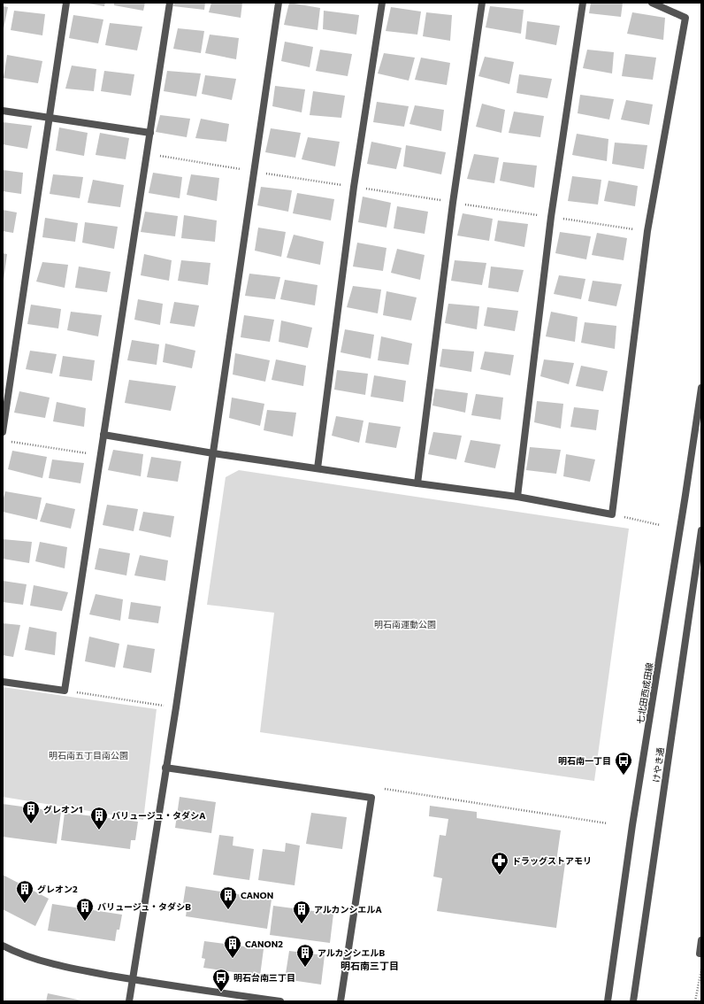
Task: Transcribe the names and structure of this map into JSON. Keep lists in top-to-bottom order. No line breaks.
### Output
{"streets":{"street":["七北田西成田線","けやき通"]},"districts":["明石南三丁目"],"parks":["明石南運動公園","明石南五丁目南公園"],"places":{"bus stop":["明石南一丁目","明石台南三丁目"],"building":["グレオン1","バリュージュ・タダシA","グレオン2","CANON","バリュージュ・タダシB","アルカンシエルA","CANON2","アルカンシエルB"],"pharmacy":["ドラッグストアモリ"]}}
